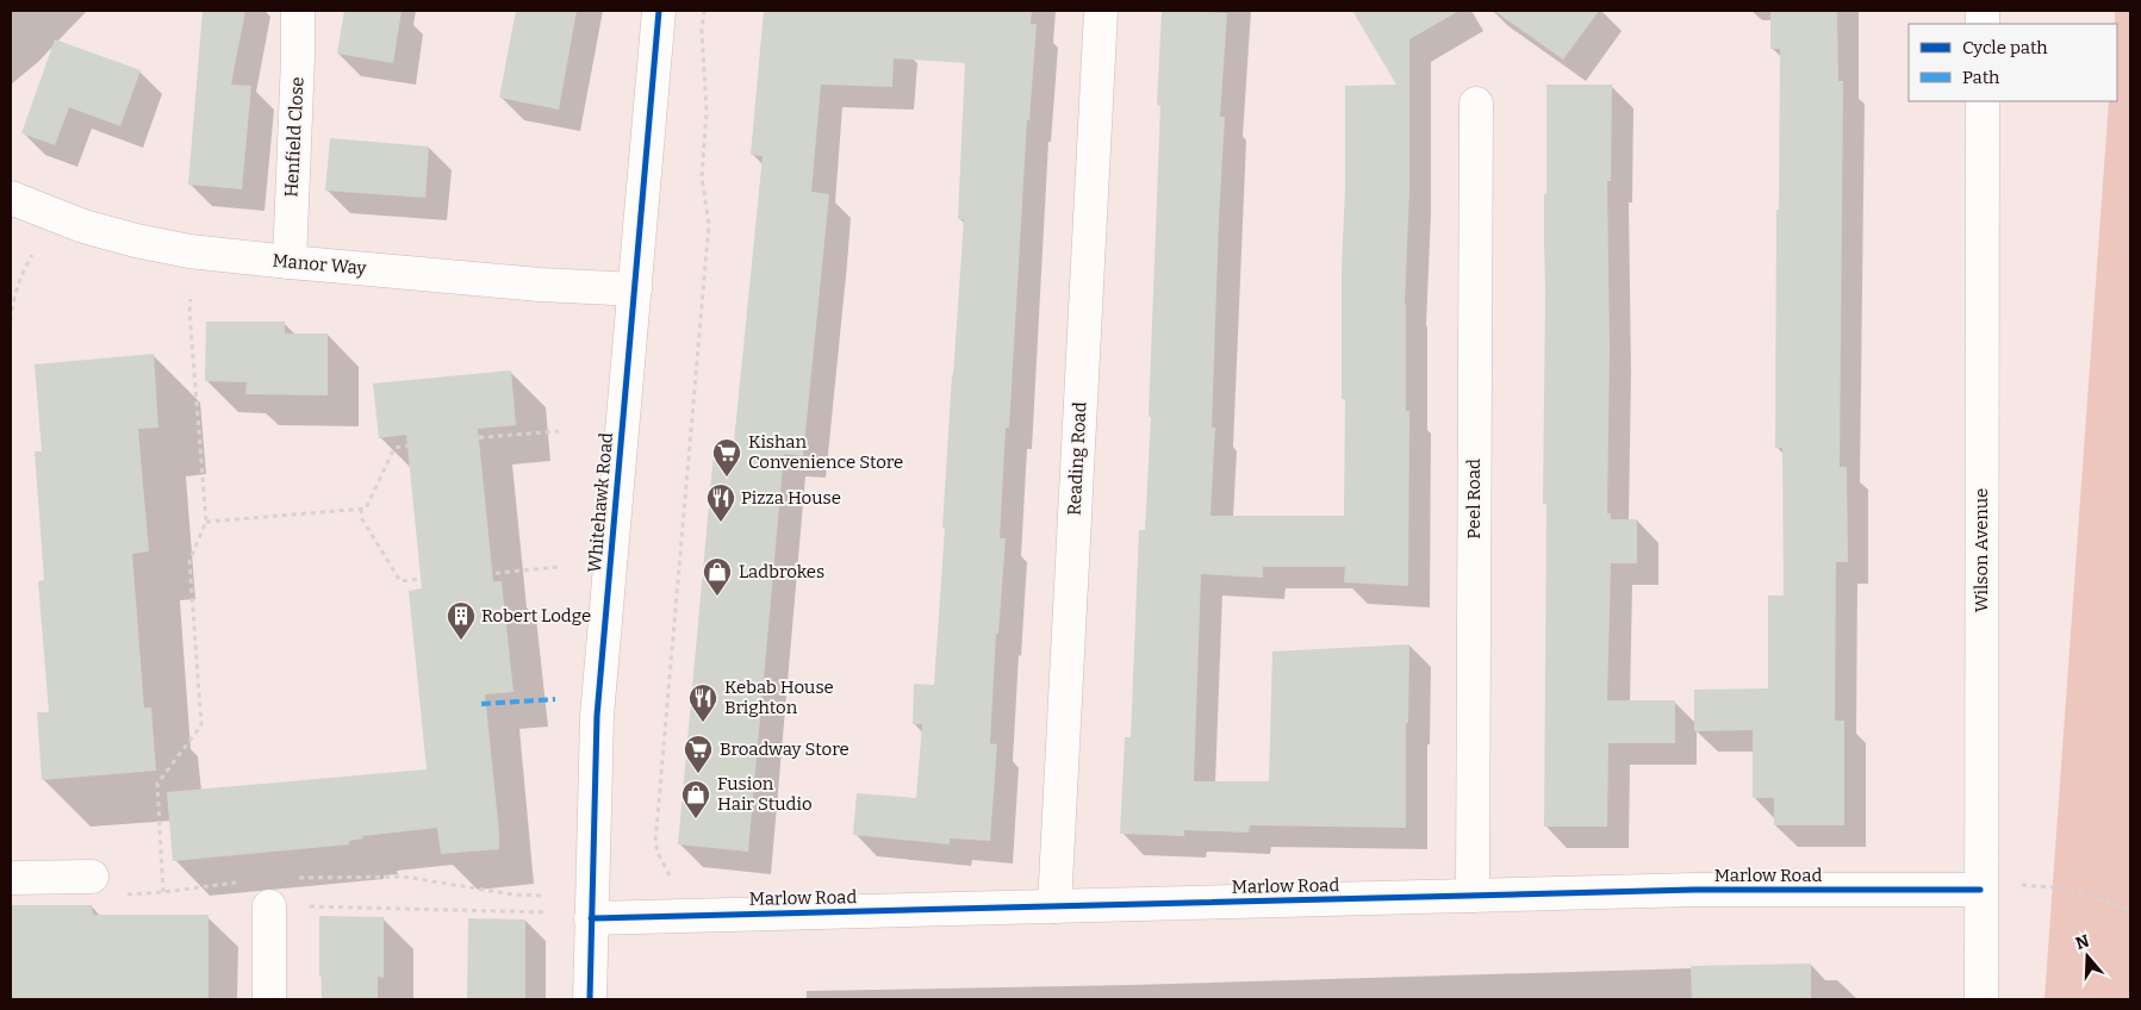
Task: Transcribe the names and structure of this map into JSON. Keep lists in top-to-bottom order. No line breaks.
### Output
{"streets":{"street":["Henfield Close","Manor Way","Reading Road","Peel Road","Whitehawk Road","Wilson Avenue","Marlow Road"]},"crossings":[["Henfield Close","Manor Way"],["Manor Way","Whitehawk Road"],["Reading Road","Marlow Road"],["Peel Road","Marlow Road"],["Whitehawk Road","Marlow Road"],["Wilson Avenue","Marlow Road"]],"places":{"supermarket":["Kishan Convenience Store","Broadway Store"],"restaurant":["Pizza House","Kebab House Brighton"],"shop":["Ladbrokes","Fusion Hair Studio"],"building":["Robert Lodge"]},"legend":["Cycle path","Path"],"north":"top"}
